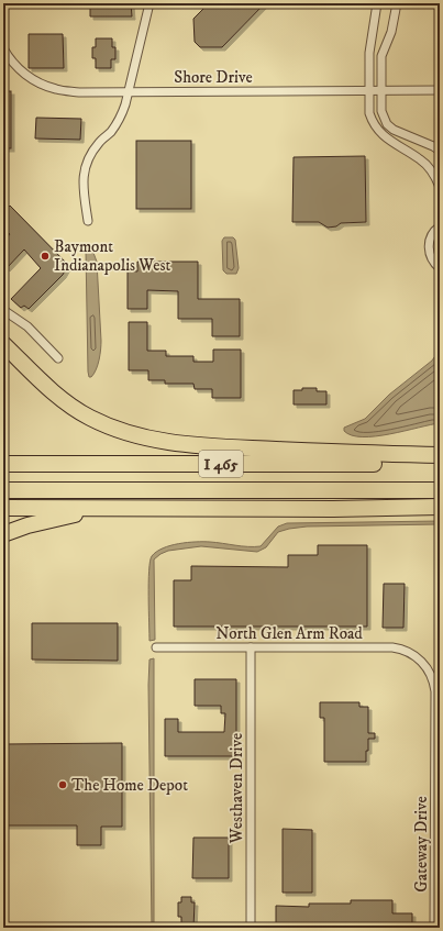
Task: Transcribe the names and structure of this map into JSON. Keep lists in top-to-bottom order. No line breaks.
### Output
{"streets":{"highway":["I 465"],"street":["Shore Drive","North Glen Arm Road","Westhaven Drive","Gateway Drive"]},"crossings":[["North Glen Arm Road","Westhaven Drive"],["North Glen Arm Road","Gateway Drive"]],"places":["Baymont Indianapolis West","The Home Depot"]}
